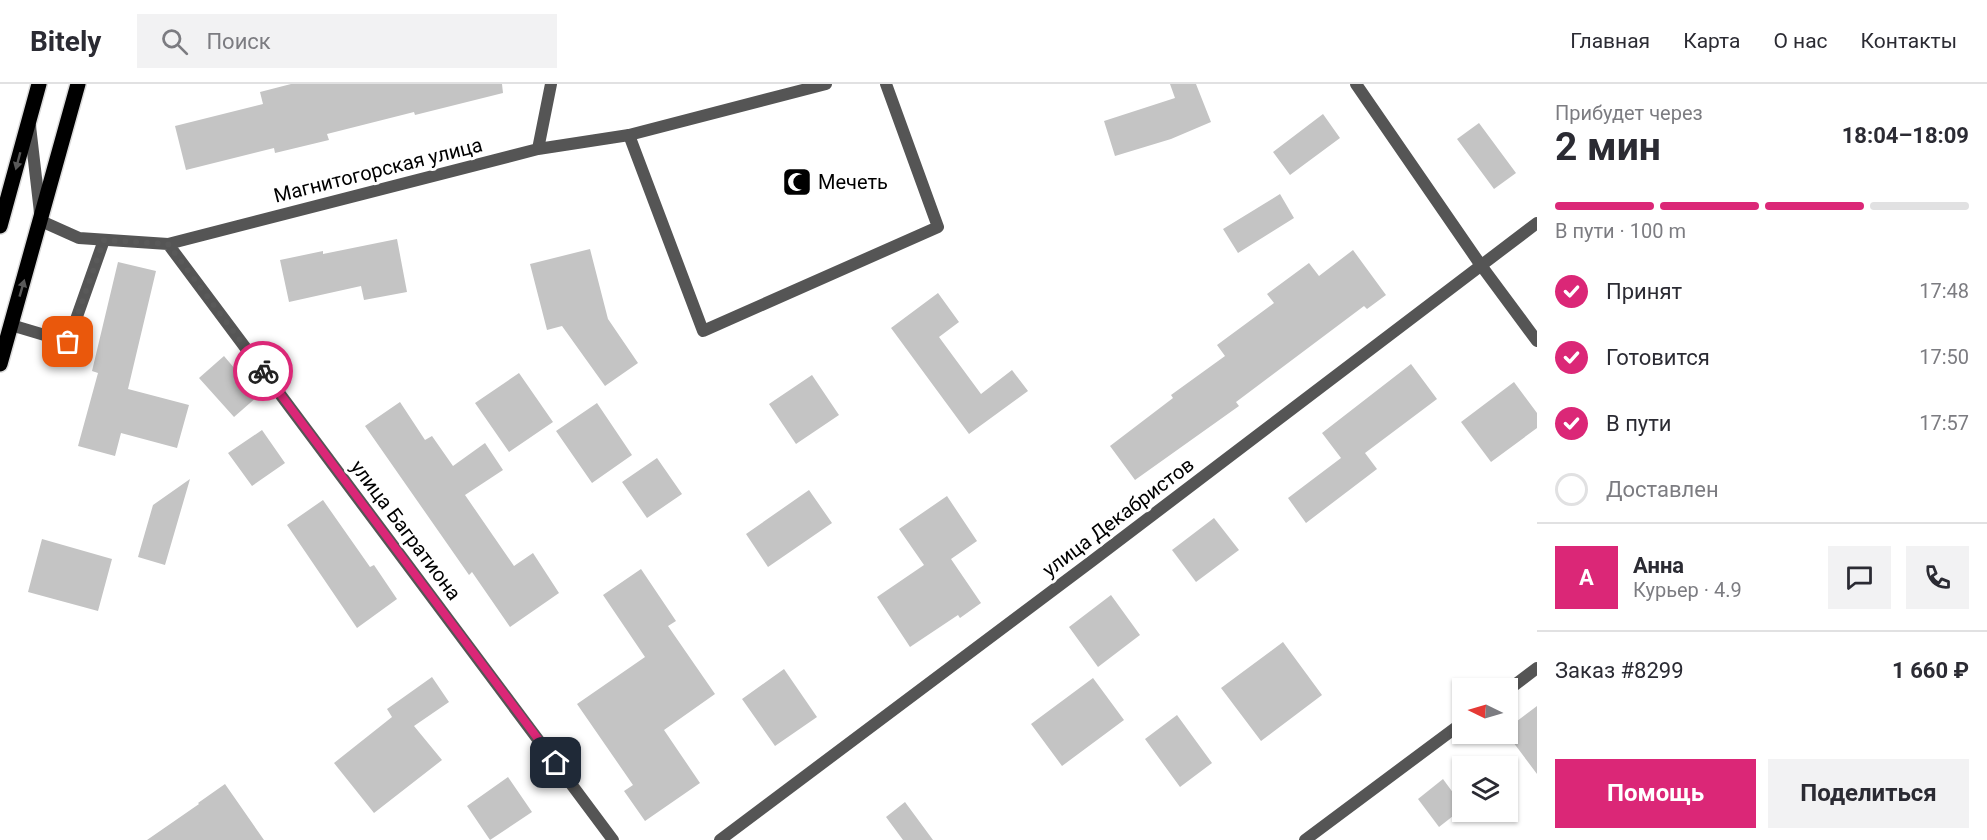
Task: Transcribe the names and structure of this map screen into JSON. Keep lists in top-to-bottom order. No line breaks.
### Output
{"streets":{"street":["Магнитогорская улица","улица Декабристов","улица Багратиона"]},"crossings":[["Магнитогорская улица","улица Багратиона"]],"places":{"mosque":["Мечеть"]},"north":"left","page":{"header":"Bitely","search":"Поиск","nav":["Главная","Карта","О нас","Контакты"],"heading":["2 мин","Прибудет через","18:04–18:09"],"panel":["Анна","Курьер · 4.9","Заказ #8299","1 660 ₽"],"bar":"В пути · 100 m","list":[["Принят","17:48"],["Готовится","17:50"],["В пути","17:57"],"Доставлен"],"round":"А","buttons":["Помощь","Поделиться"]}}
